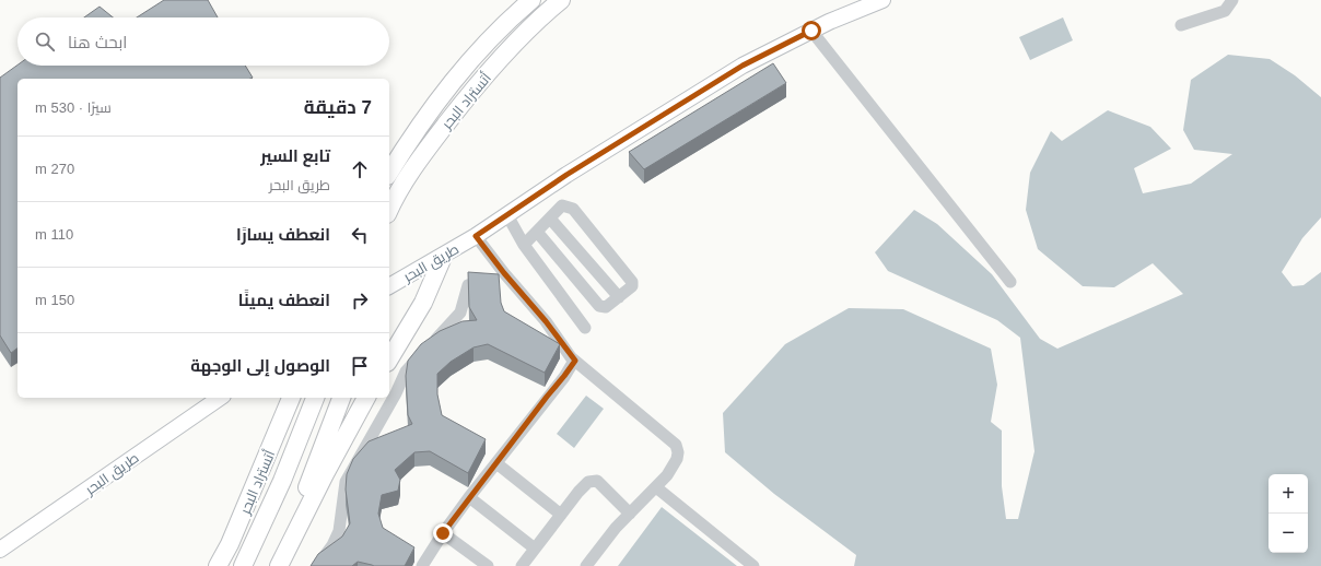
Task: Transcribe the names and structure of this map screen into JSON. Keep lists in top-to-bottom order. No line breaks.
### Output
{"streets":{"highway":["أتستراد البحر"],"main road":["طريق البحر"]},"page":{"search":"ابحث هنا","heading":["7 دقيقة","سيرًا · 530 m"],"list":[["تابع السير","طريق البحر","270 m"],["انعطف يسارًا","110 m"],["انعطف يمينًا","150 m"],"الوصول إلى الوجهة"],"map_buttons":["+","−"]}}
